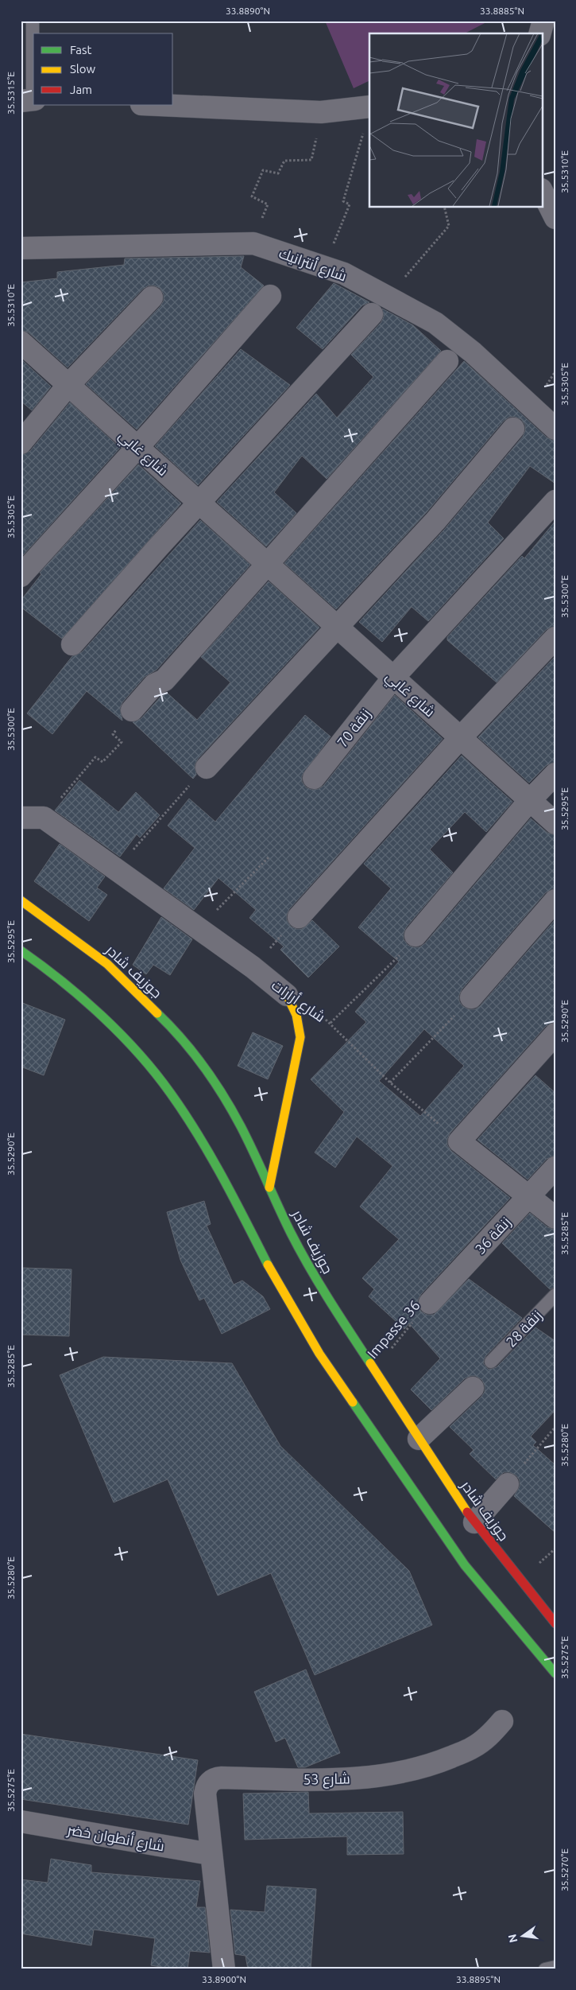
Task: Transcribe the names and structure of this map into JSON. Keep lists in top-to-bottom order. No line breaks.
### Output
{"streets":{"highway":["جوزيف شادر"],"street":["شارع أنترانيك","شارع غابي","زنقة 70","شارع أرارات","زنقة 36","شارع 53","شارع أنطوان خضر"],"lane":["زنقة 28"],"path":["Impasse 36"]},"crossings":[["شارع غابي","زنقة 70"],["جوزيف شادر","Impasse 36"],["زنقة 36","Impasse 36"],["شارع 53","شارع أنطوان خضر"]],"legend":["Fast","Slow","Jam"],"north":"left","coordinates":["33.8890°N","33.8885°N","35.5315°E","35.5310°E","35.5305°E","35.5300°E","35.5295°E","35.5290°E","35.5285°E","35.5280°E","35.5275°E","35.5270°E","33.8900°N","33.8895°N"]}
